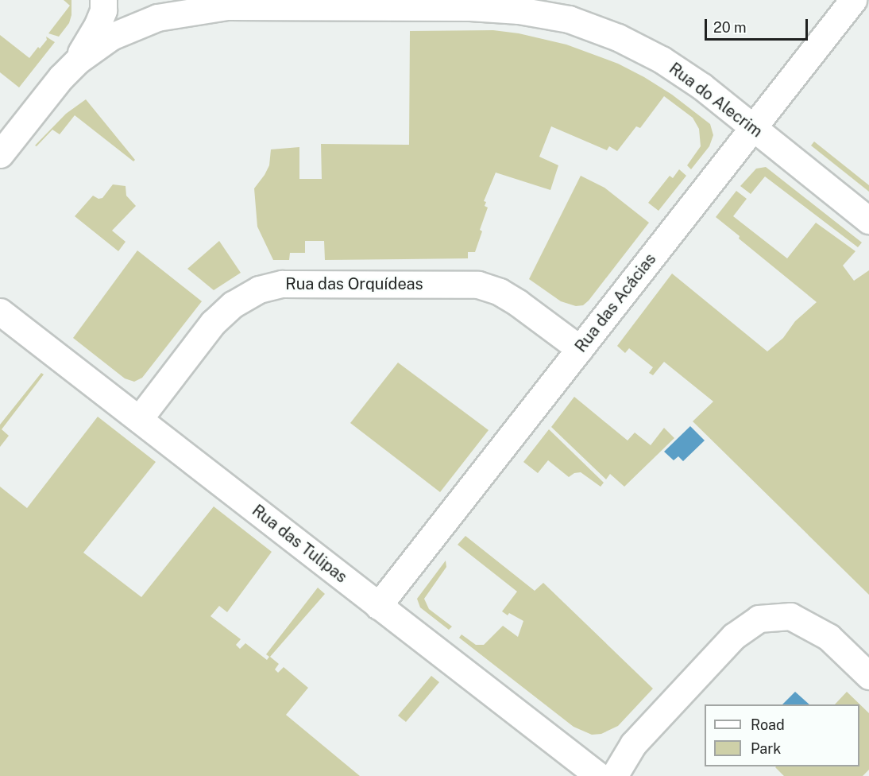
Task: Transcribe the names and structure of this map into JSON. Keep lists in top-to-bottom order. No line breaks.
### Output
{"streets":{"street":["Rua do Alecrim","Rua das Orquídeas","Rua das Acácias","Rua das Tulipas"]},"crossings":[["Rua do Alecrim","Rua das Acácias"],["Rua das Orquídeas","Rua das Acácias"],["Rua das Orquídeas","Rua das Tulipas"],["Rua das Acácias","Rua das Tulipas"]],"legend":["Road","Park"],"scale_bar":"20 m"}
